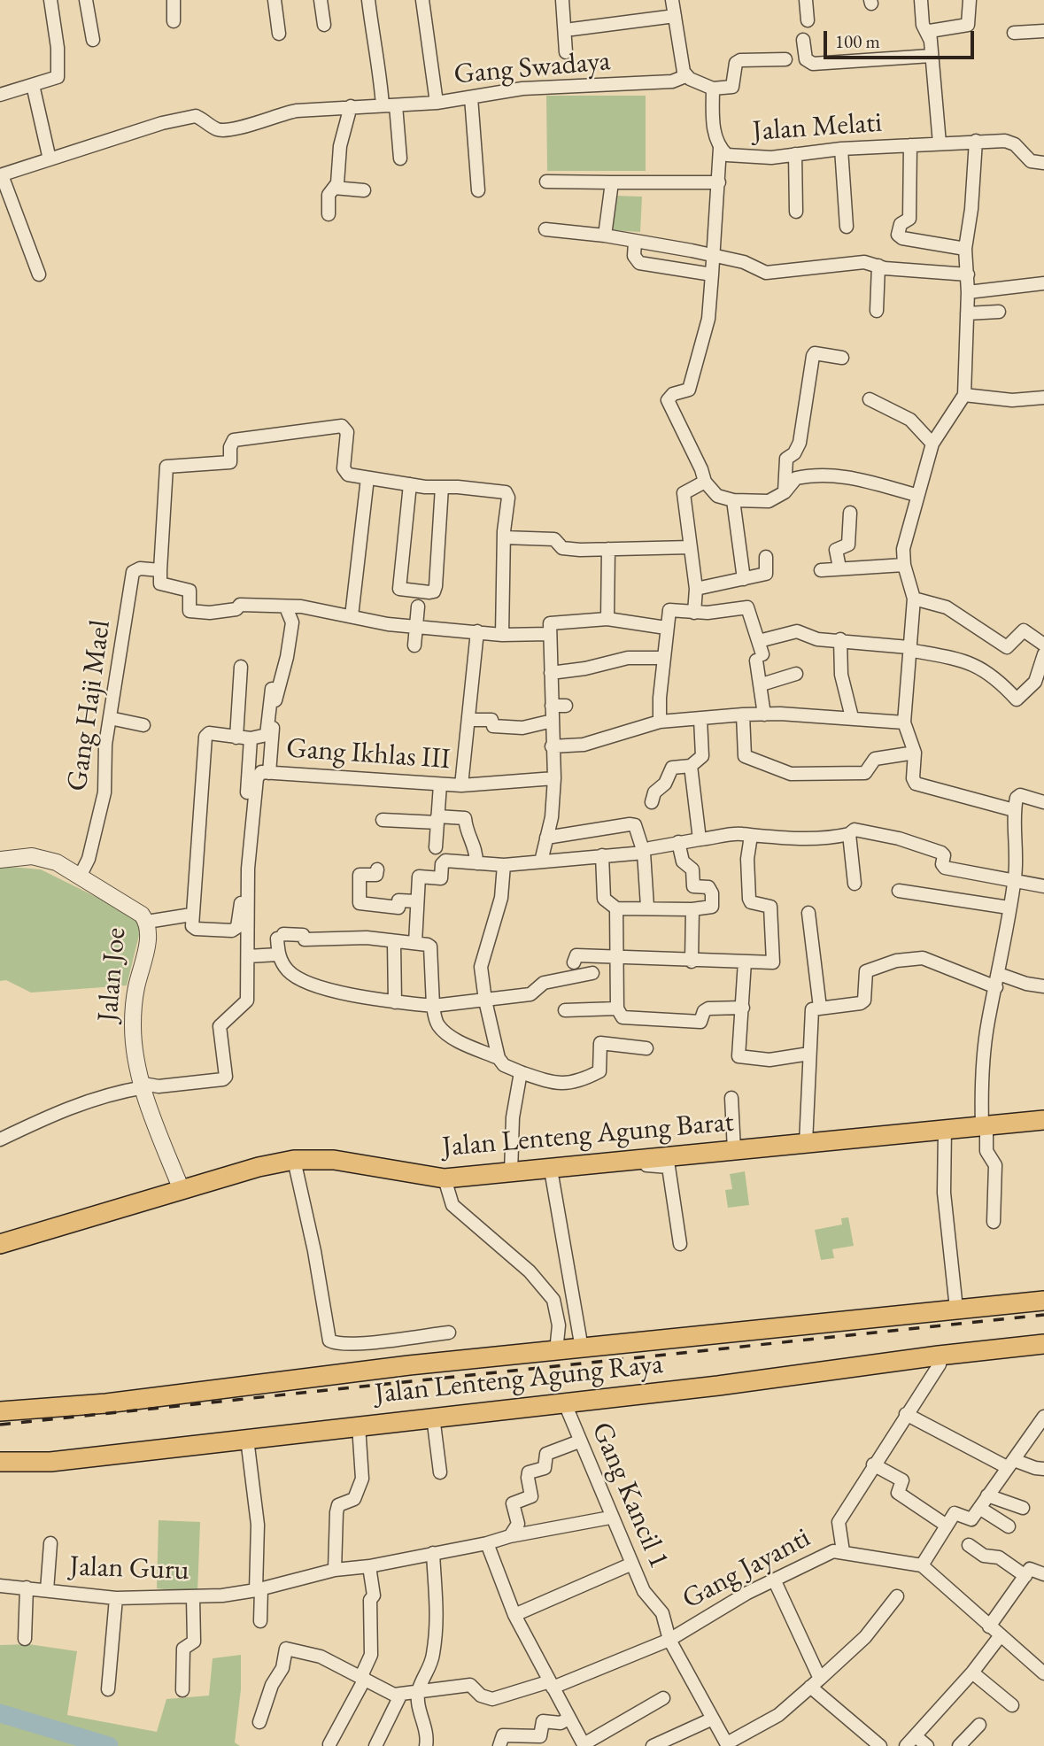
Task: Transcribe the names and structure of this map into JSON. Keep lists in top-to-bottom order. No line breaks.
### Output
{"streets":{"main road":["Jalan Lenteng Agung Barat","Jalan Lenteng Agung Raya"],"street":["Gang Swadaya","Jalan Melati","Gang Haji Mael","Gang Ikhlas III","Jalan Joe","Gang Kancil 1","Jalan Guru","Gang Jayanti"]},"crossings":[["Gang Haji Mael","Jalan Joe"],["Gang Ikhlas III","Jalan Joe"],["Jalan Joe","Jalan Lenteng Agung Barat"],["Jalan Lenteng Agung Raya","Gang Kancil 1"],["Gang Kancil 1","Jalan Guru"],["Gang Kancil 1","Gang Jayanti"]],"scale_bar":"100 m"}
